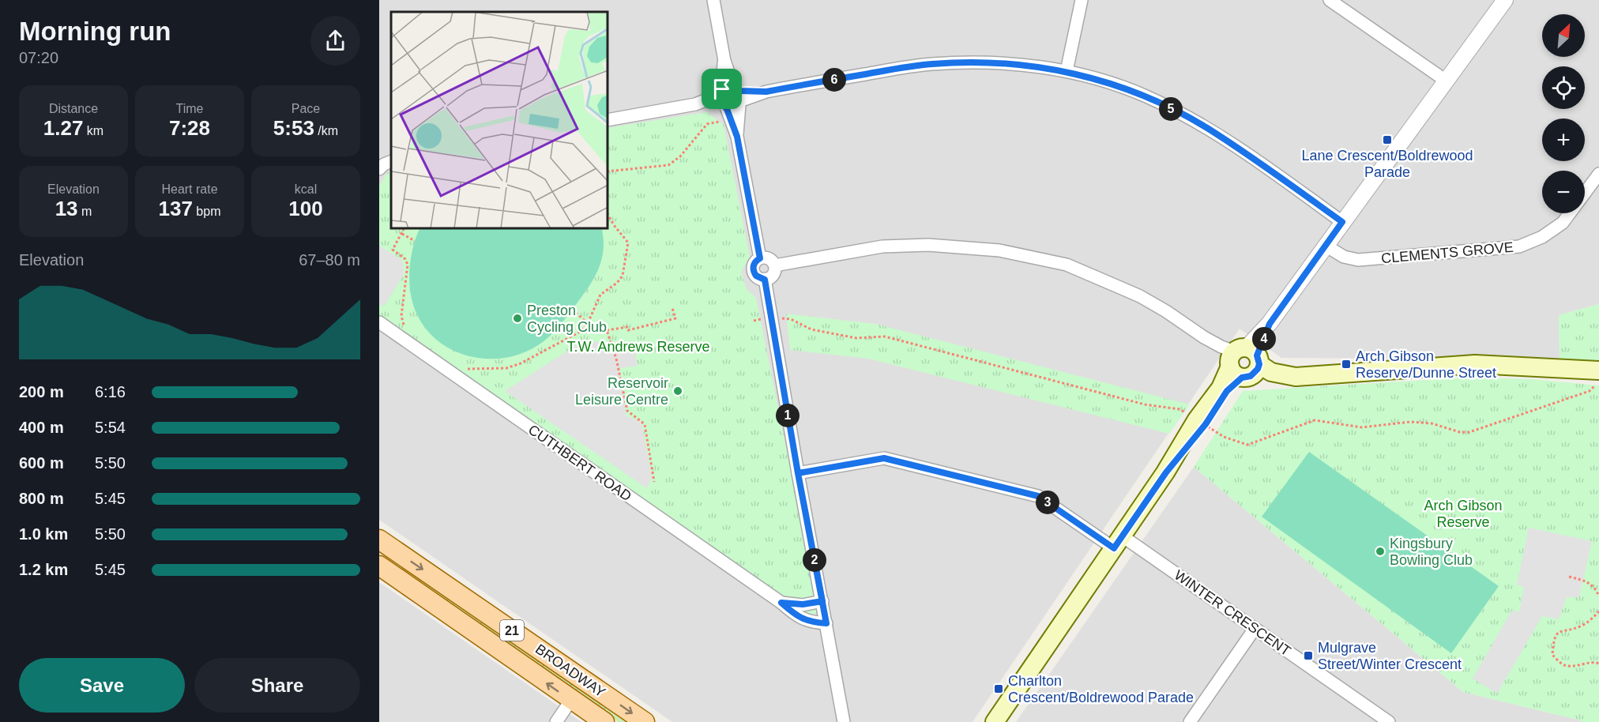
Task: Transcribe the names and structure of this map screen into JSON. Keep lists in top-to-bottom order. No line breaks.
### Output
{"streets":{"main road":["21","BROADWAY"],"street":["CLEMENTS GROVE","CUTHBERT ROAD","WINTER CRESCENT"]},"parks":["T.W. Andrews Reserve","Arch Gibson Reserve"],"places":{"transit":["Lane Crescent/Boldrewood Parade","Arch Gibson Reserve/Dunne Street","Mulgrave Street/Winter Crescent","Charlton Crescent/Boldrewood Parade"],"other":["Preston Cycling Club","Reservoir Leisure Centre","Kingsbury Bowling Club"]},"north":"top right","page":{"heading":["Morning run","07:20"],"map_buttons":["+","−"],"pins":["6","5","4","1","3","2"],"stats":[["Distance","1.27 km"],["Time","7:28"],["Pace","5:53 /km"],["Elevation","13 m"],["Heart rate","137 bpm"],["kcal","100"]],"chart":["Elevation","67–80 m"],"list":[{"name":"200 m","note":"6:16"},{"name":"400 m","note":"5:54"},{"name":"600 m","note":"5:50"},{"name":"800 m","note":"5:45"},{"name":"1.0 km","note":"5:50"},{"name":"1.2 km","note":"5:45"}],"buttons":["Save","Share"]}}
